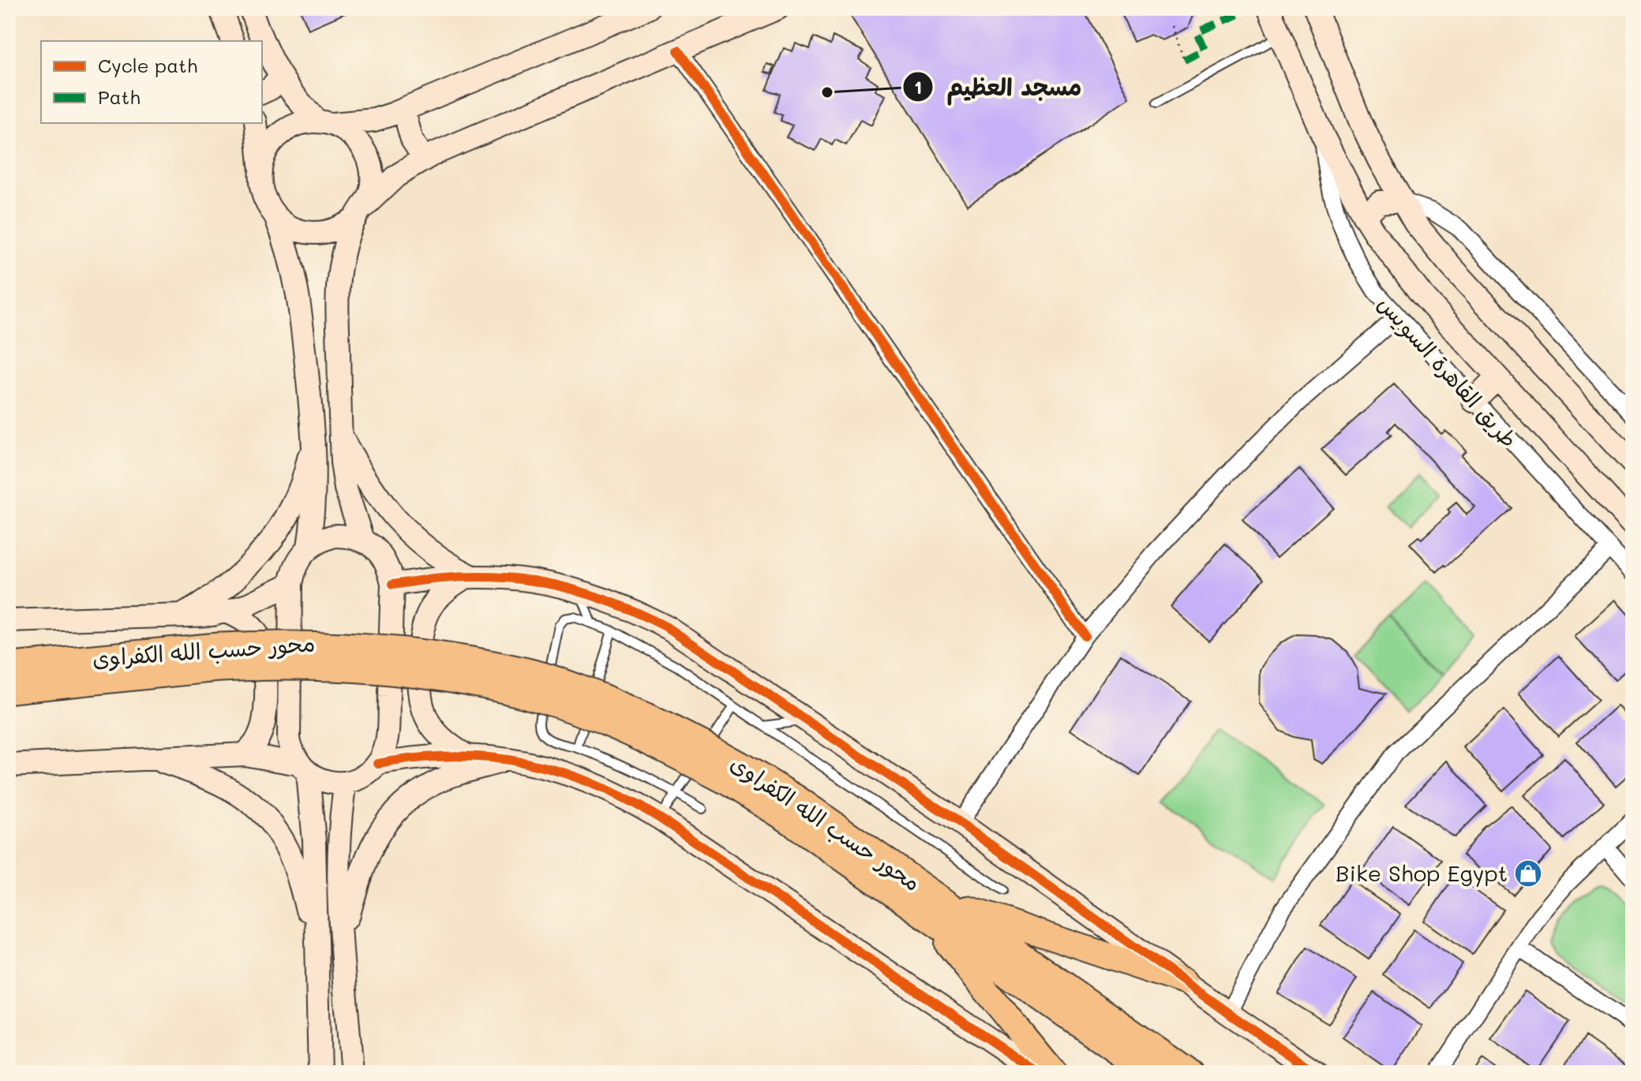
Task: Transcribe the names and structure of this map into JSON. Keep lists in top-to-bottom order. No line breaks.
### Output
{"streets":{"main road":["محور حسب الله الكفراوى"],"street":["طريق القاهرة السويس"]},"places":{"other":["مسجد العظيم"],"shop":["Bike Shop Egypt"]},"legend":["Cycle path","Path"]}
